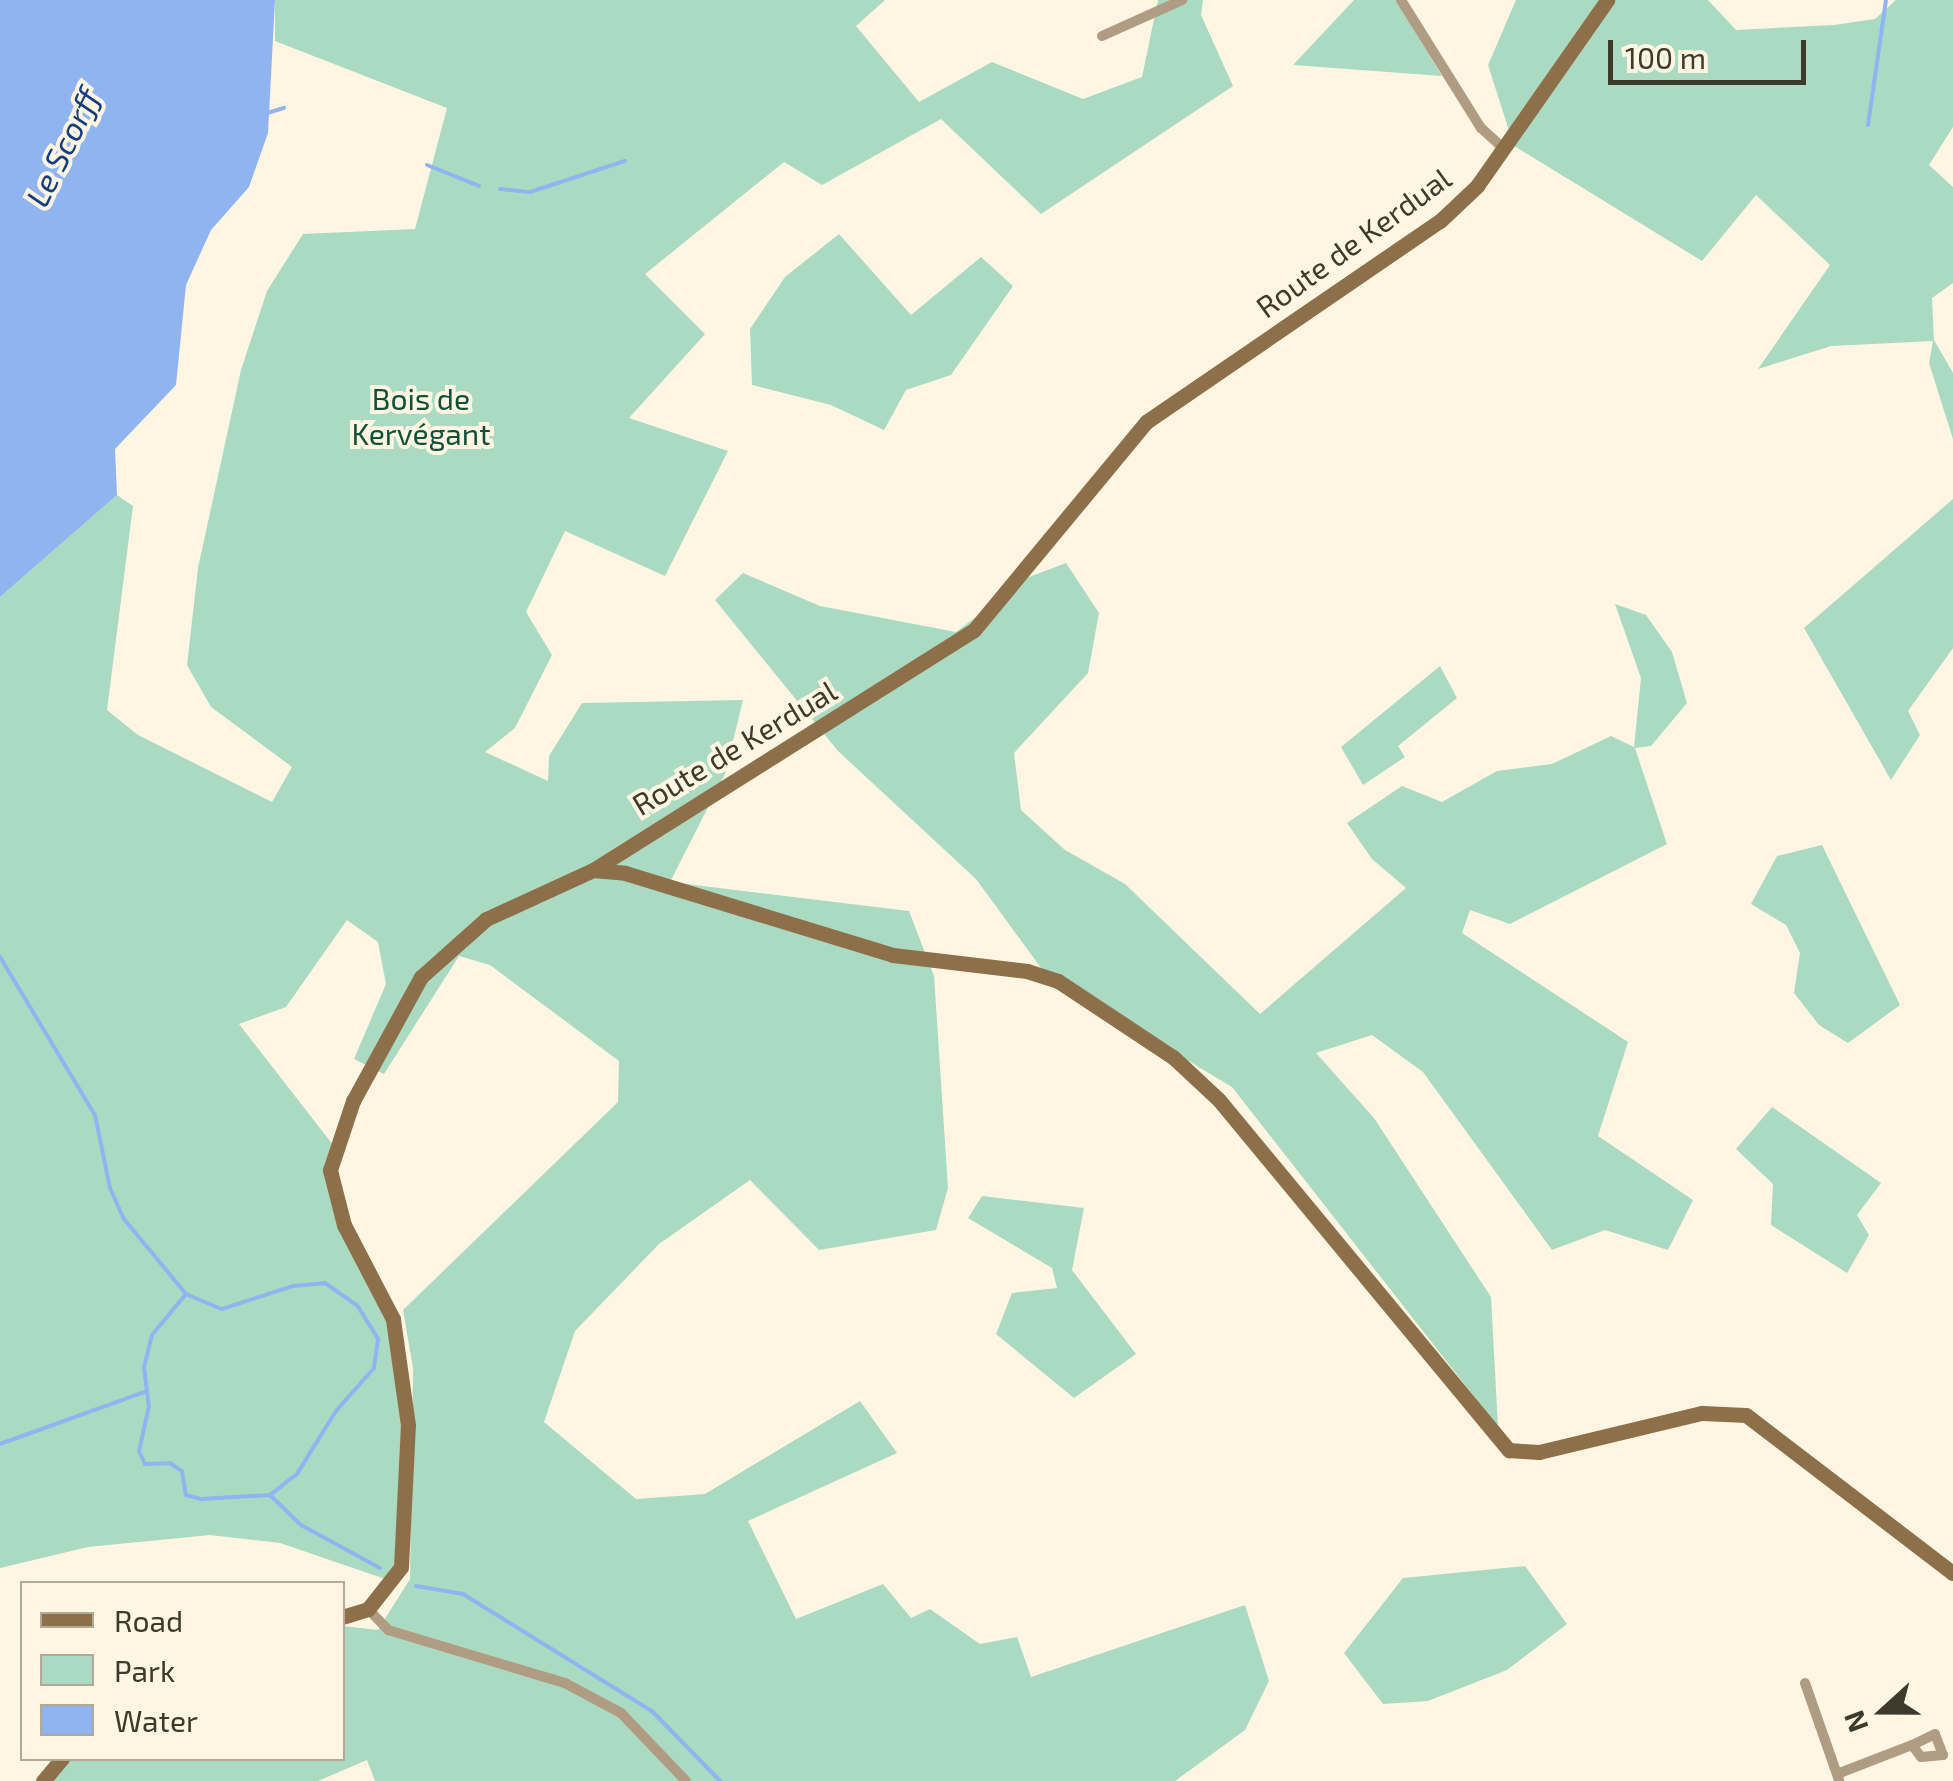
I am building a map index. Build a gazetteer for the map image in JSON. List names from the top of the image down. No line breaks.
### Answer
{"streets":{"street":["Route de Kerdual"]},"water":["Le Scorff"],"parks":["Bois de Kervégant"],"legend":["Road","Park","Water"],"scale_bar":"100 m","north":"left"}
